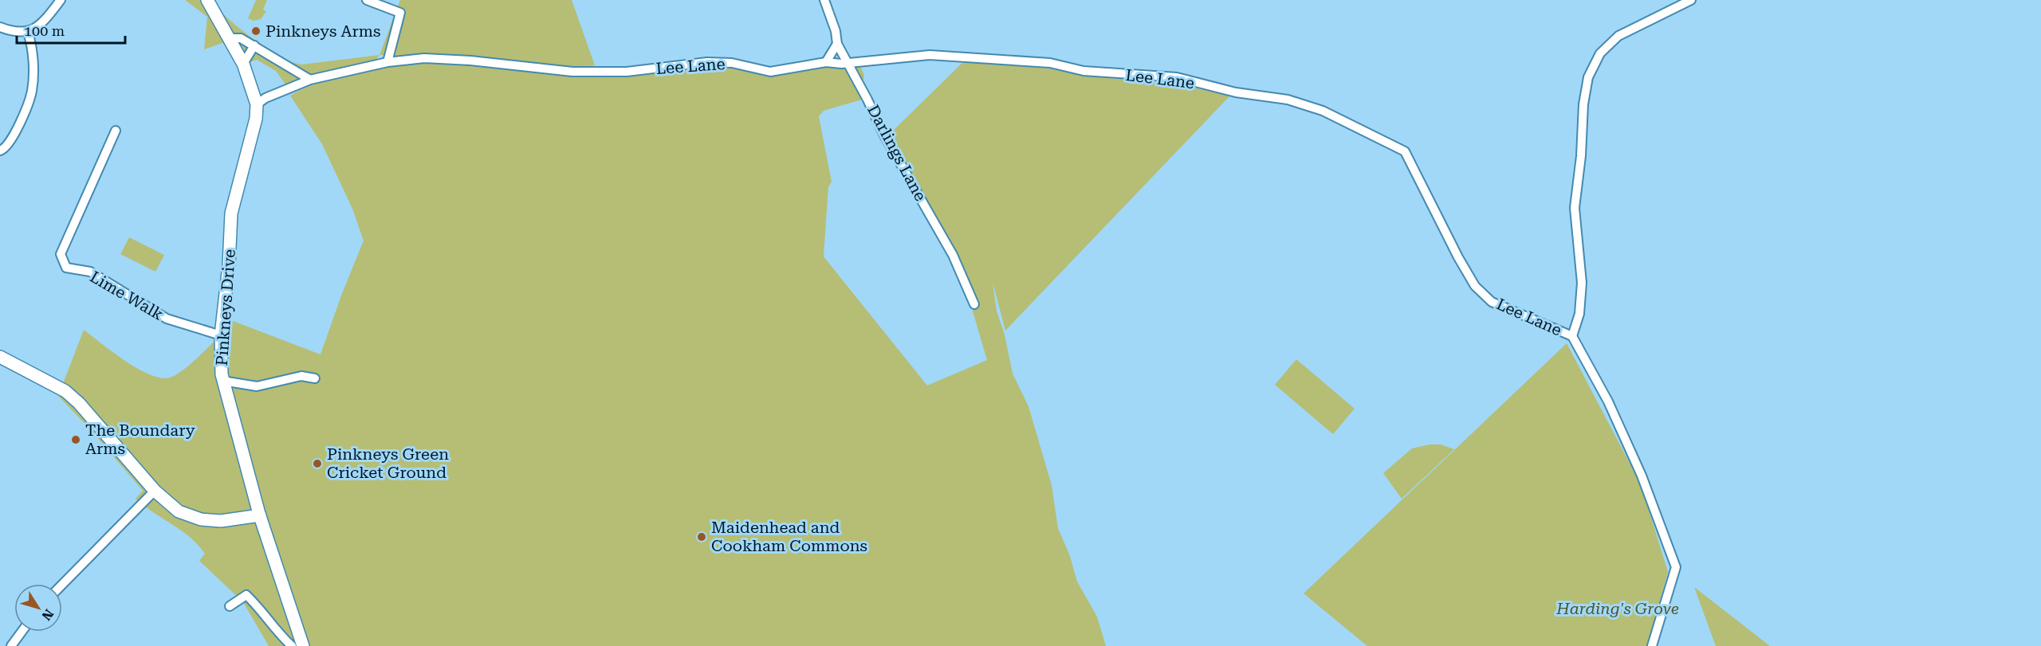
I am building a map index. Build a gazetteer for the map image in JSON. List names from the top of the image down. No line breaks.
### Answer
{"streets":{"street":["Lee Lane","Darlings Lane","Lime Walk","Pinkneys Drive"]},"crossings":[["Lee Lane","Darlings Lane"],["Lee Lane","Pinkneys Drive"],["Lime Walk","Pinkneys Drive"]],"parks":["Harding's Grove"],"places":["Pinkneys Arms","The Boundary Arms","Pinkneys Green Cricket Ground","Maidenhead and Cookham Commons"],"scale_bar":"100 m","north":"bottom right"}
